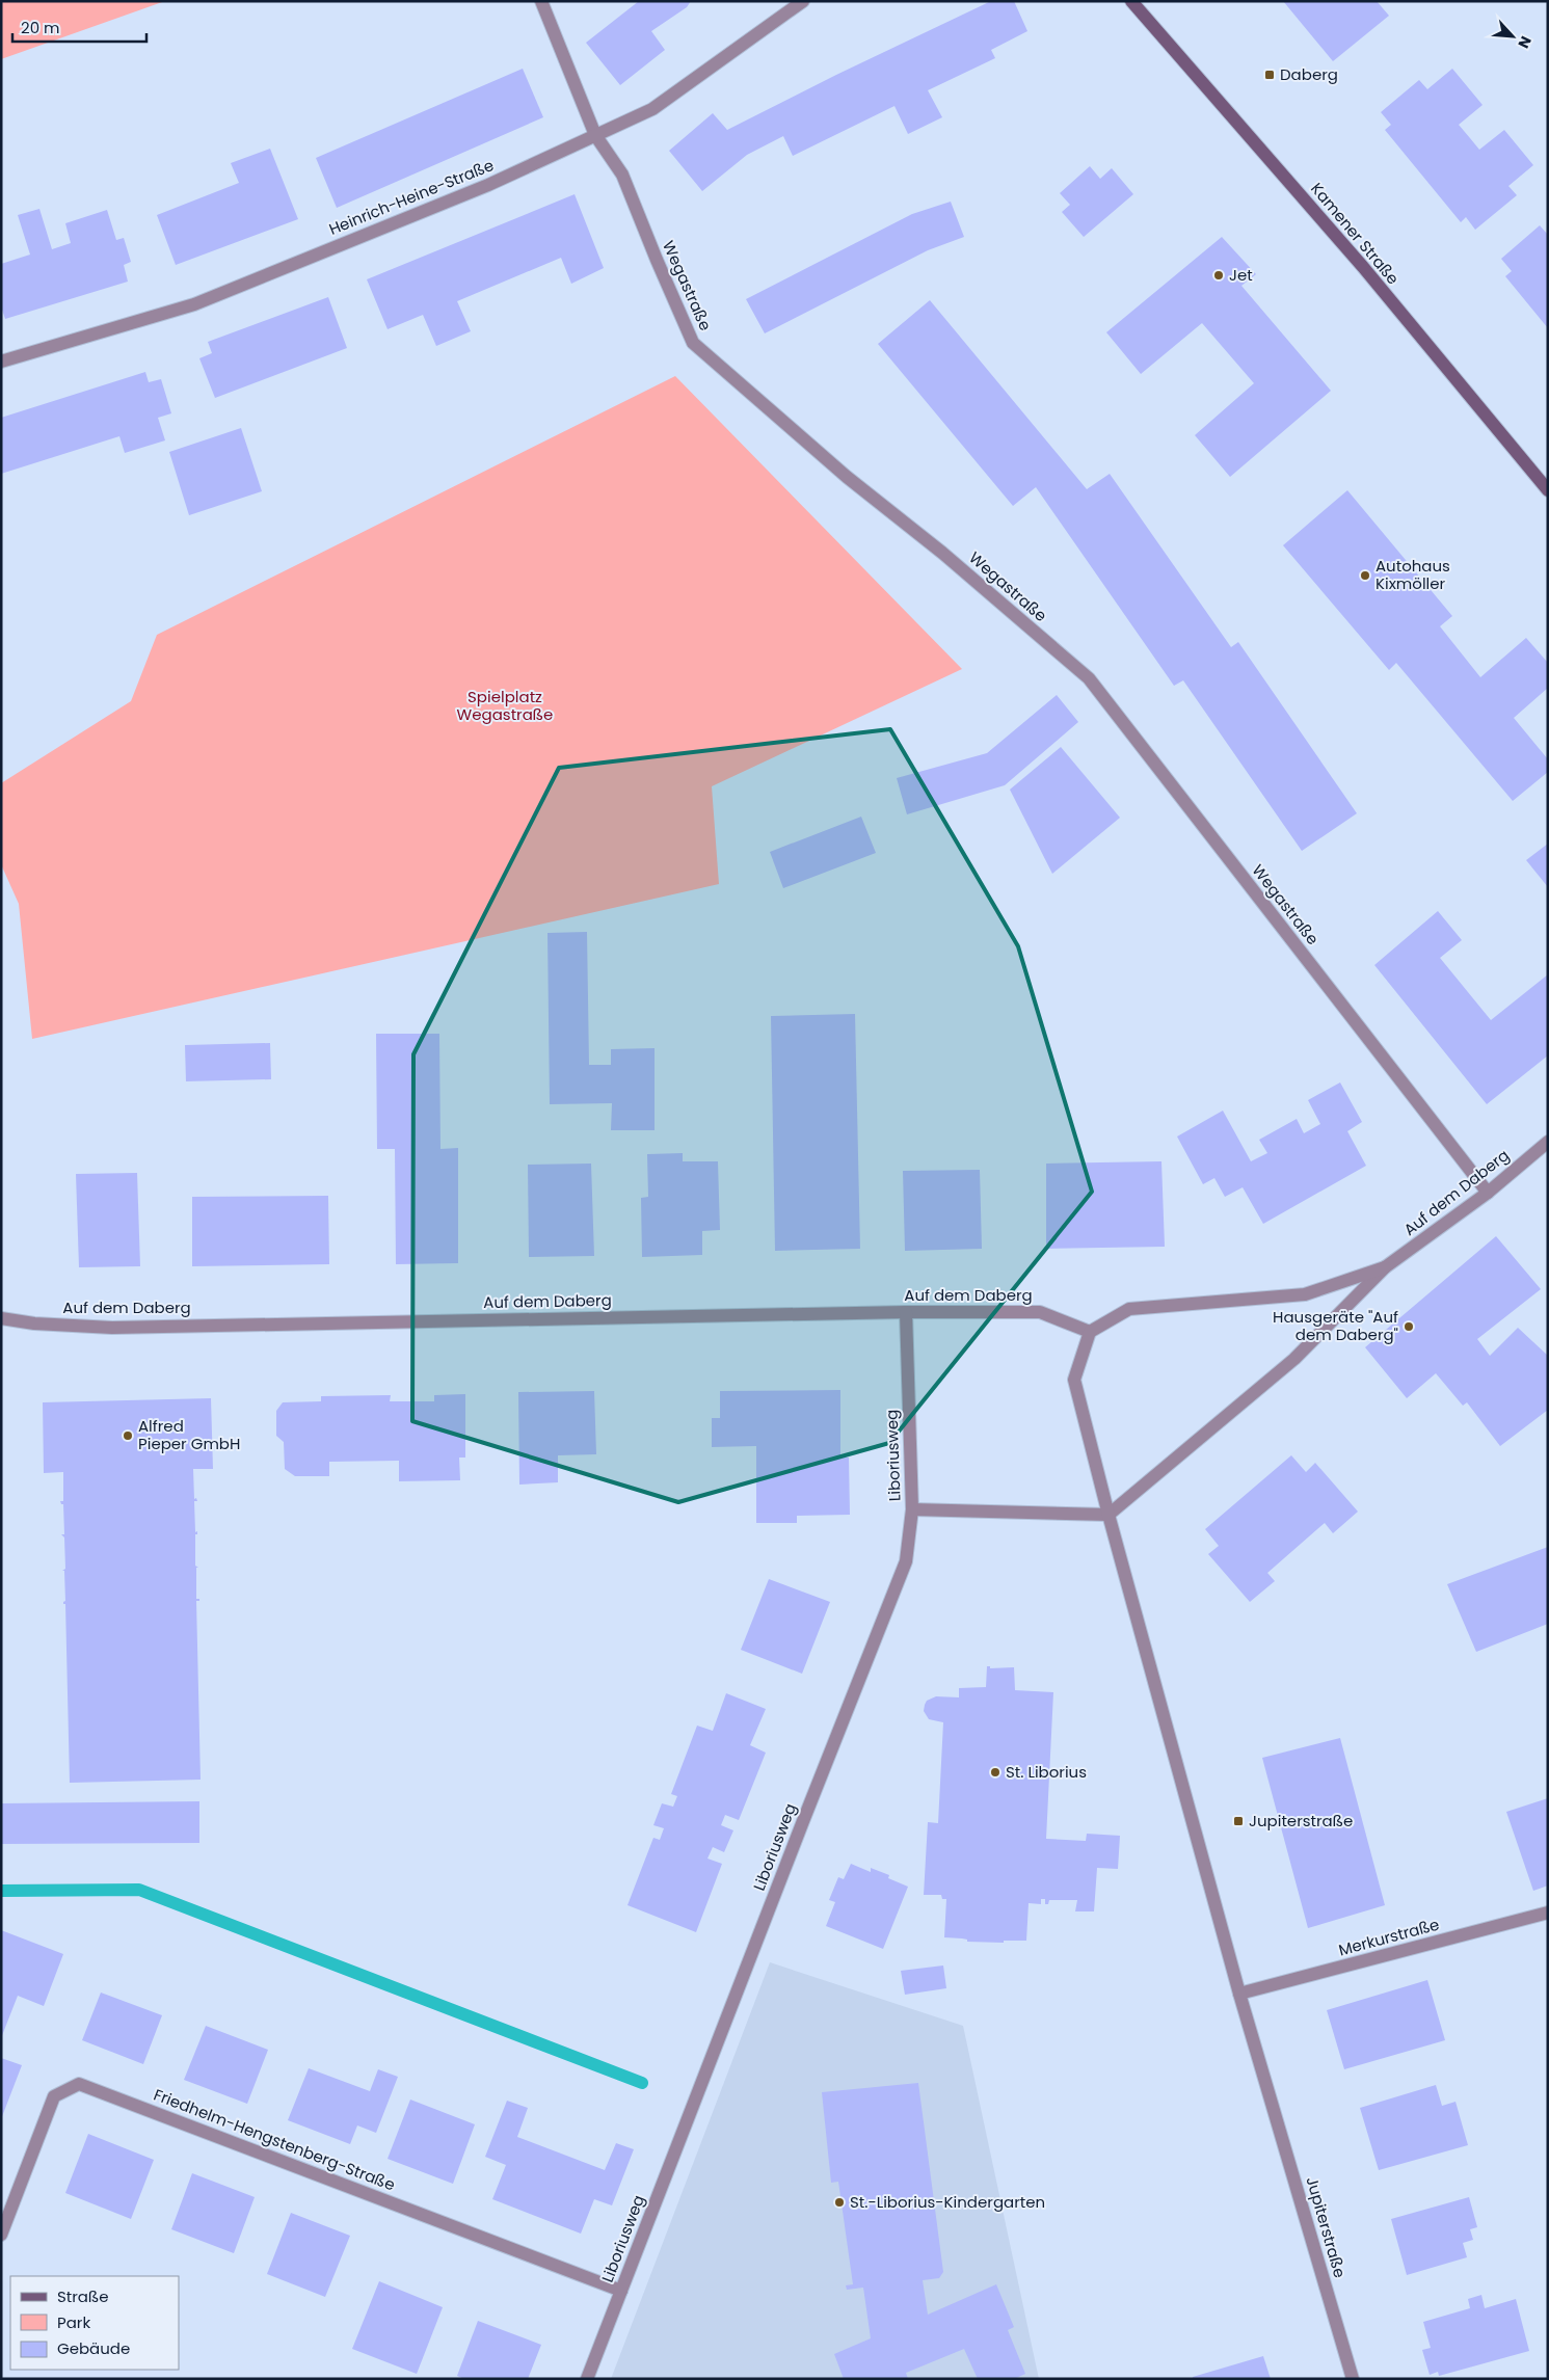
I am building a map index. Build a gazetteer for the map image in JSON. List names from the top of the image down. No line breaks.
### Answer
{"streets":{"main road":["Kamener Straße"],"street":["Heinrich-Heine-Straße","Wegastraße","Auf dem Daberg","Liboriusweg","Merkurstraße","Friedhelm-Hengstenberg-Straße","Jupiterstraße"]},"crossings":[["Heinrich-Heine-Straße","Wegastraße"],["Wegastraße","Auf dem Daberg"],["Auf dem Daberg","Liboriusweg"],["Auf dem Daberg","Jupiterstraße"],["Liboriusweg","Friedhelm-Hengstenberg-Straße"],["Merkurstraße","Jupiterstraße"]],"parks":["Spielplatz Wegastraße"],"places":{"transit":["Daberg","Jupiterstraße"],"other":["Jet","Autohaus Kixmöller","Hausgeräte \"Auf dem Daberg\"","Alfred Pieper GmbH","St. Liborius","St.-Liborius-Kindergarten"]},"legend":["Straße","Park","Gebäude"],"scale_bar":"20 m","north":"bottom right"}
